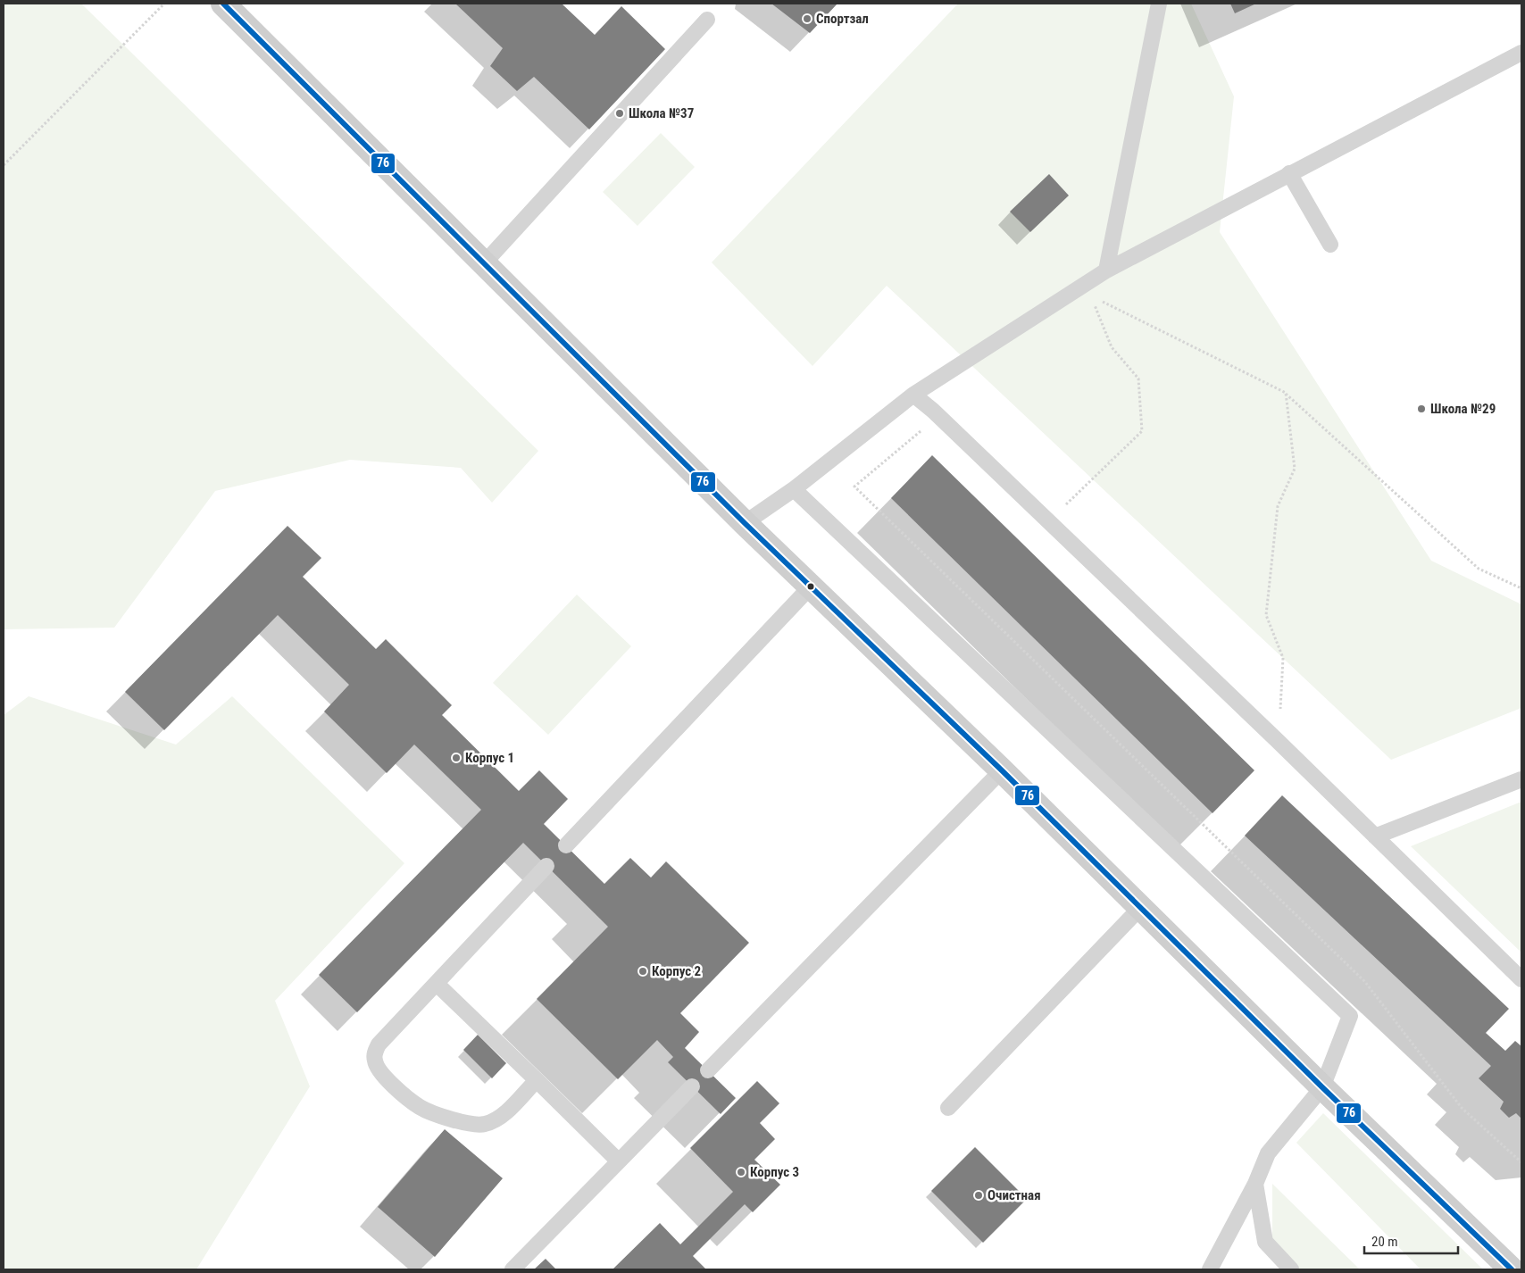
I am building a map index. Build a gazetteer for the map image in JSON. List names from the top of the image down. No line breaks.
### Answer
{"places":["Спортзал","Школа №37","Школа №29","Корпус 1","Корпус 2","Корпус 3","Очистная"],"lines":["transit line 76"],"scale_bar":"20 m"}
